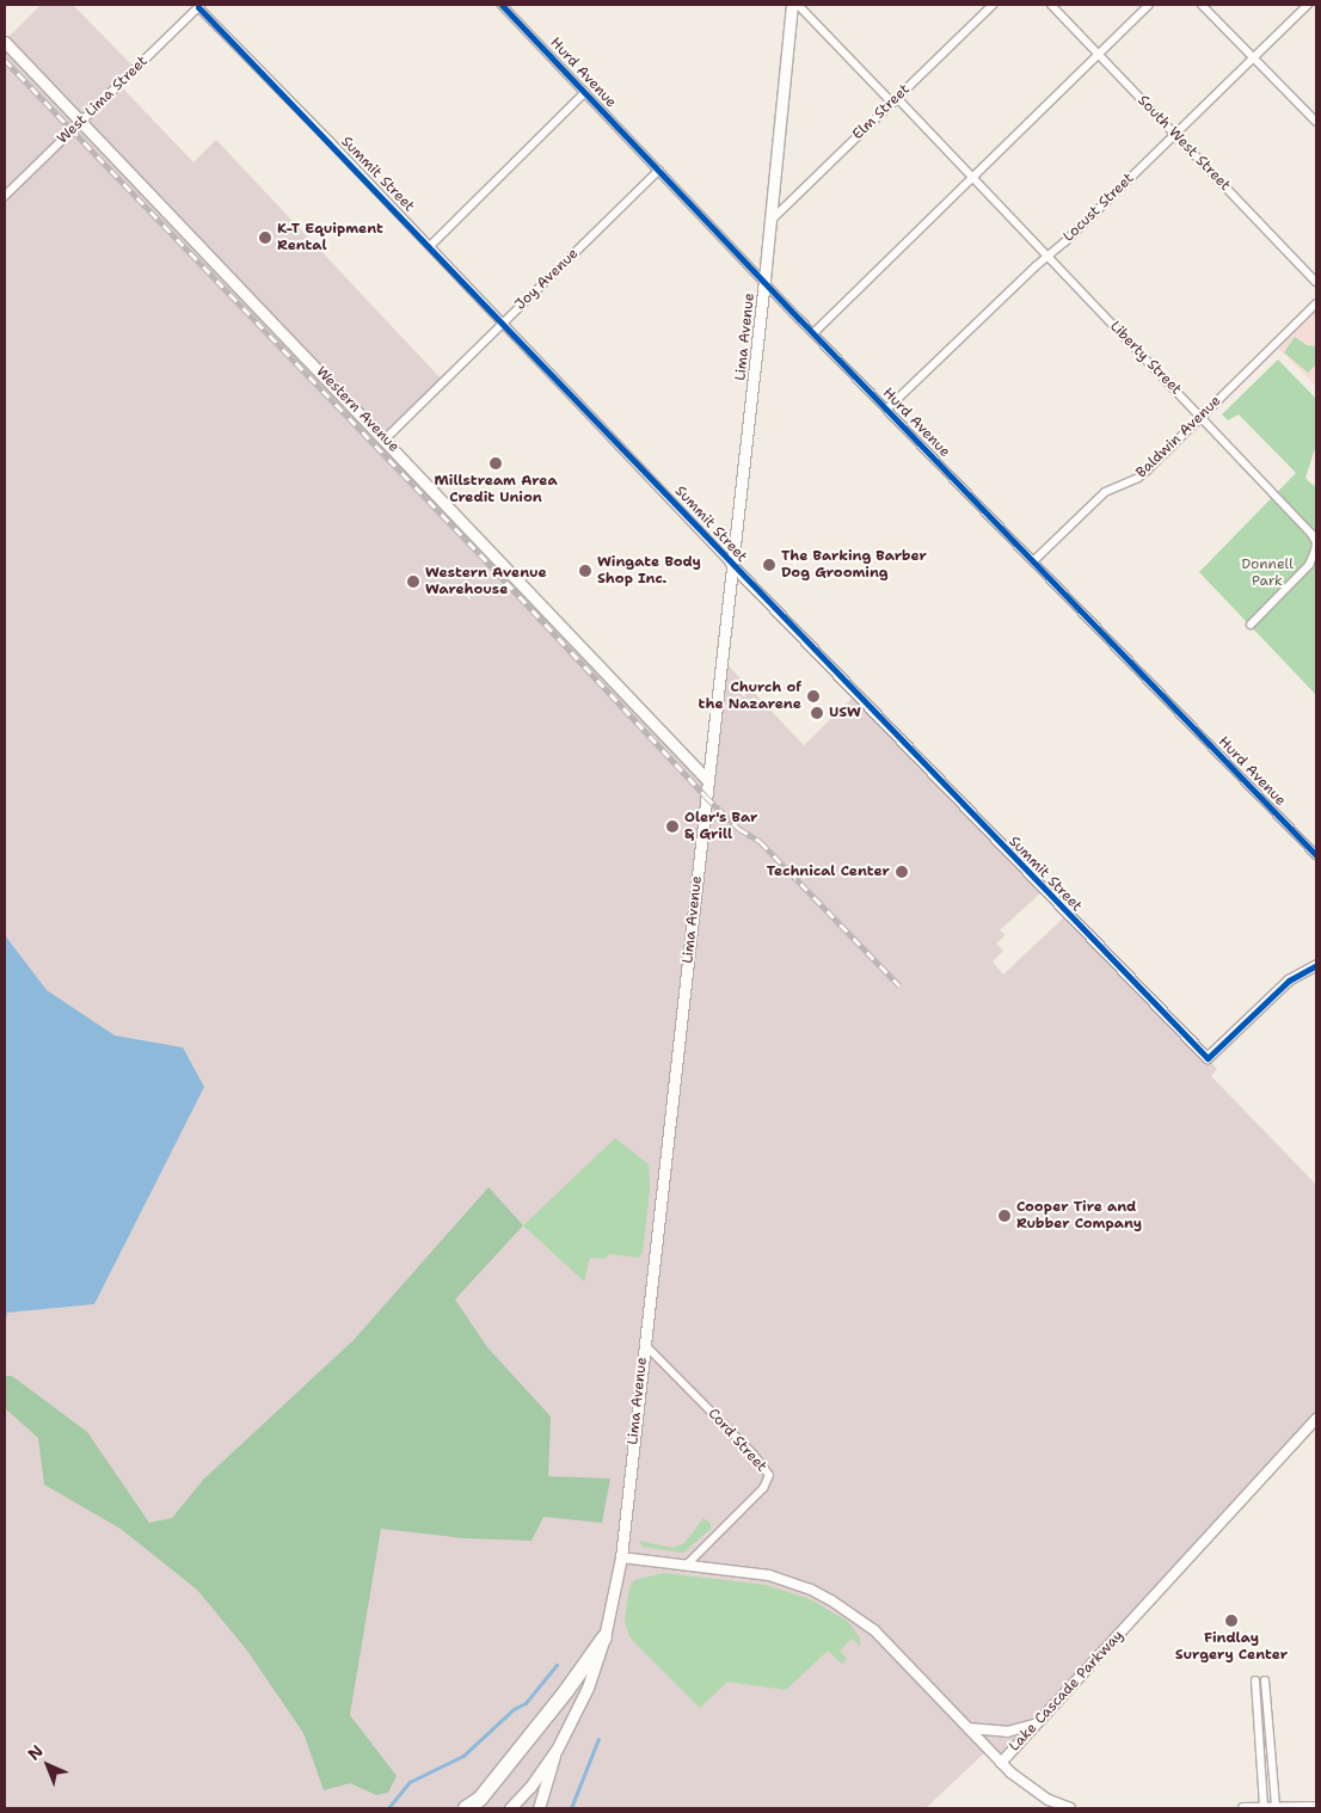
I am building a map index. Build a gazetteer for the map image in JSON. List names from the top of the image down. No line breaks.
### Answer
{"streets":{"main road":["Lima Avenue","Western Avenue"],"street":["Hurd Avenue","West Lima Street","Elm Street","South West Street","Summit Street","Locust Street","Joy Avenue","Liberty Street","Baldwin Avenue","Cord Street","Lake Cascade Parkway"]},"crossings":[["Hurd Avenue","Locust Street"],["Hurd Avenue","Joy Avenue"],["Hurd Avenue","Lima Avenue"],["Hurd Avenue","Baldwin Avenue"],["West Lima Street","Summit Street"],["West Lima Street","Western Avenue"],["Elm Street","Lima Avenue"],["Elm Street","Liberty Street"],["South West Street","Locust Street"],["Summit Street","Joy Avenue"],["Summit Street","Lima Avenue"],["Locust Street","Liberty Street"],["Joy Avenue","Western Avenue"],["Lima Avenue","Western Avenue"],["Lima Avenue","Cord Street"],["Lima Avenue","Lake Cascade Parkway"],["Liberty Street","Baldwin Avenue"],["Cord Street","Lake Cascade Parkway"]],"parks":["Donnell Park"],"places":["K-T Equipment Rental","Millstream Area Credit Union","The Barking Barber Dog Grooming","Wingate Body Shop Inc.","Western Avenue Warehouse","Church of the Nazarene","USW","Oler's Bar & Grill","Technical Center","Cooper Tire and Rubber Company","Findlay Surgery Center"],"north":"top left"}
